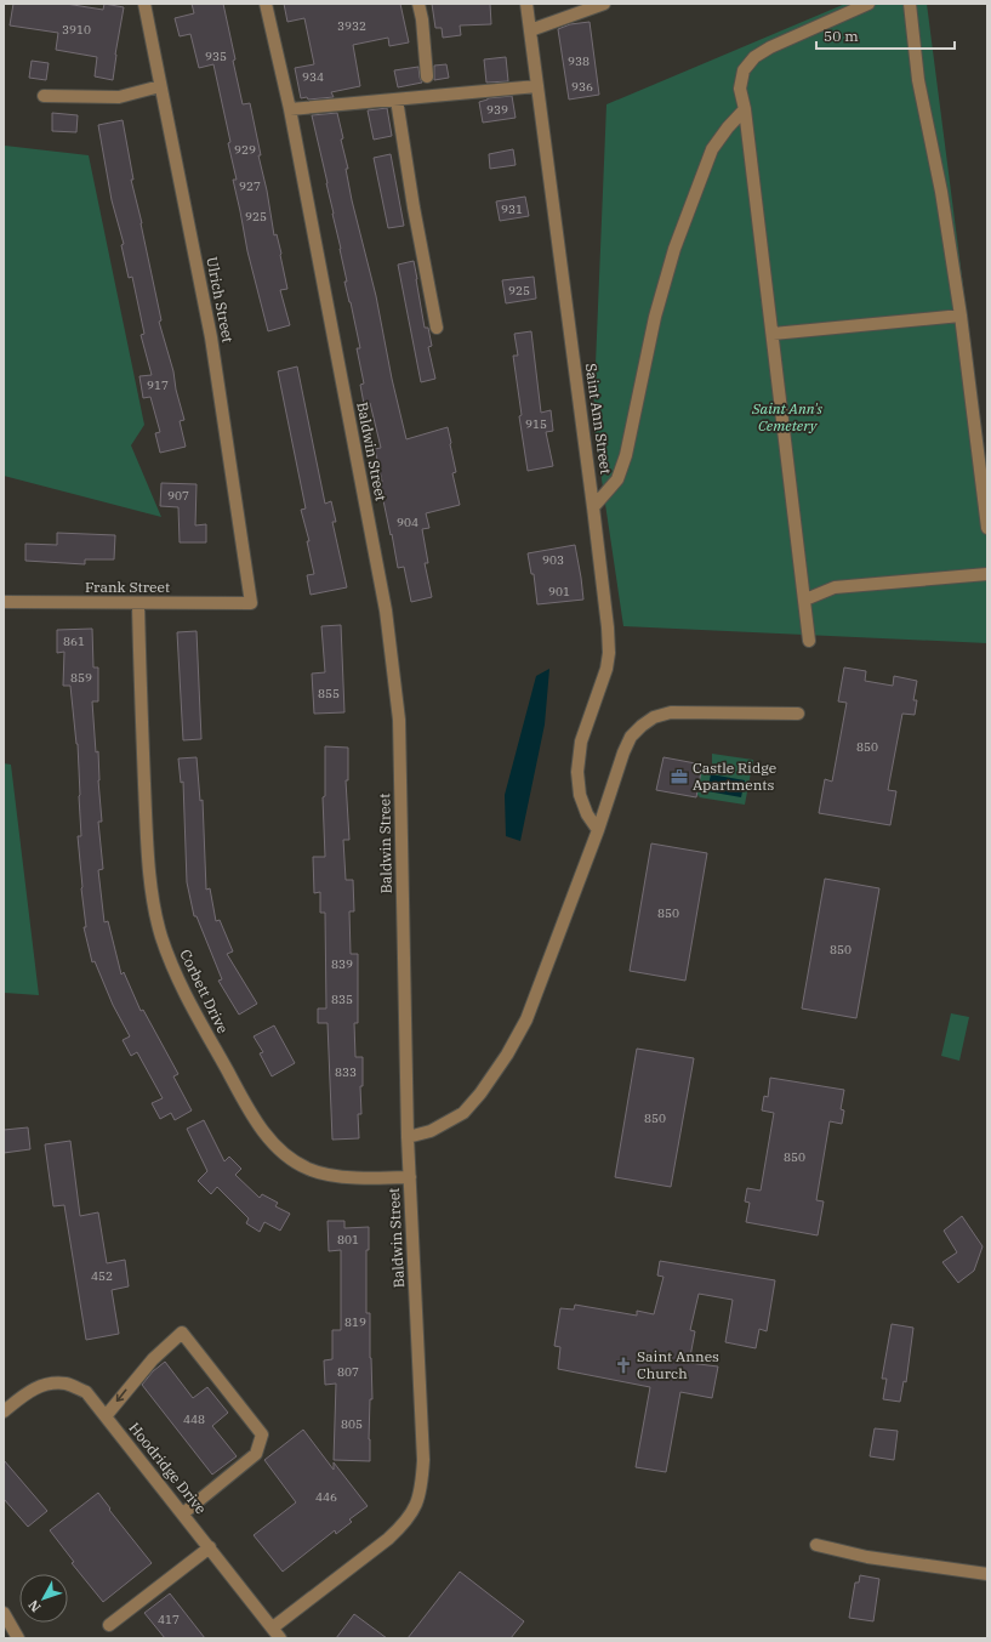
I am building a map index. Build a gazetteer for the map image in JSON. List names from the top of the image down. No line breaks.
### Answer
{"streets":{"street":["Ulrich Street","Saint Ann Street","Baldwin Street","Frank Street","Corbett Drive","Hoodridge Drive"]},"crossings":[["Ulrich Street","Frank Street"],["Baldwin Street","Corbett Drive"],["Baldwin Street","Hoodridge Drive"],["Frank Street","Corbett Drive"]],"parks":["Saint Ann's Cemetery"],"places":{"office":["Castle Ridge Apartments"],"church":["Saint Annes Church"]},"house_numbers":["3932","3910","935","938","934","936","939","929","927","931","925","925","917","915","907","904","903","901","861","859","855","850","850","850","839","835","833","850","850","801","452","819","807","448","805","446","417"],"scale_bar":"50 m","north":"bottom left"}
